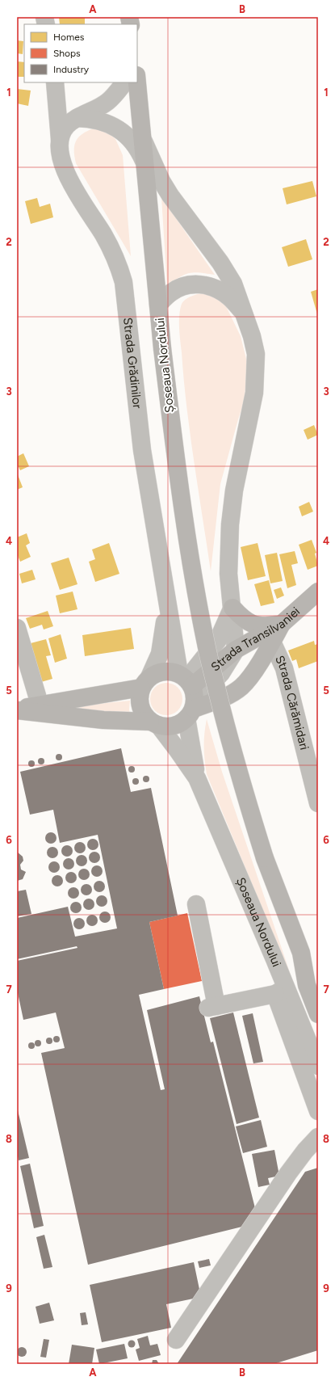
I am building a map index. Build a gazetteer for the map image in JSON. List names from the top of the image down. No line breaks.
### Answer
{"streets":{"main road":["Șoseaua Nordului","Strada Transilvaniei"],"street":["Strada Grădinilor","Strada Cărămidari"]},"crossings":[["Strada Grădinilor","Șoseaua Nordului"],["Șoseaua Nordului","Strada Transilvaniei"]],"legend":["Homes","Shops","Industry"],"grid":{"columns":["A","B"],"rows":["1","2","3","4","5","6","7","8","9"]}}
